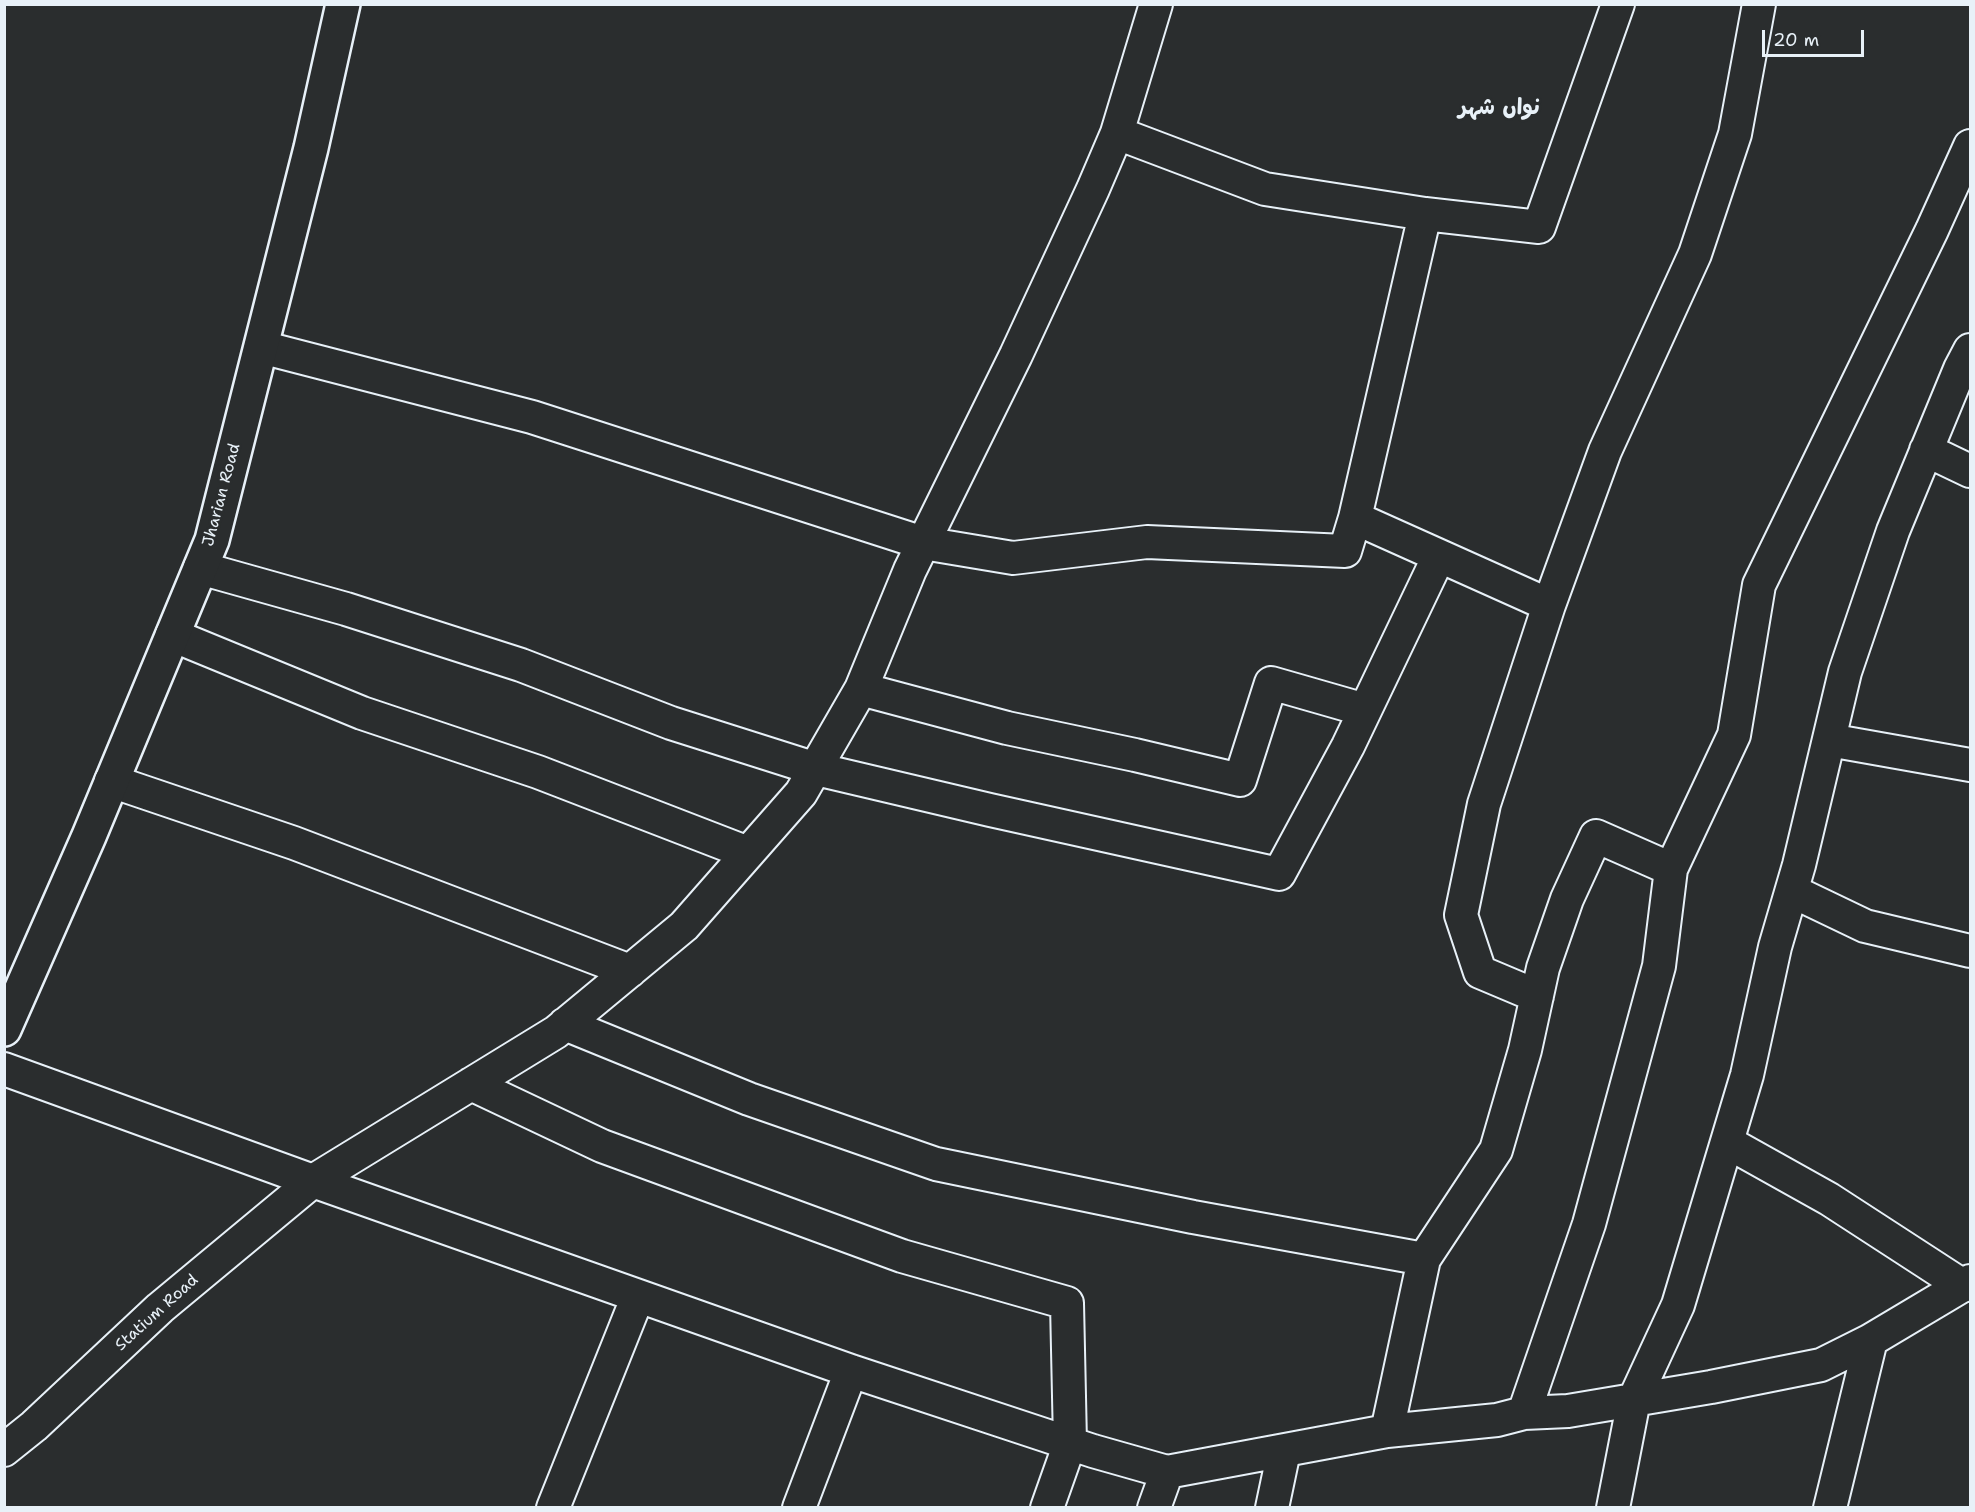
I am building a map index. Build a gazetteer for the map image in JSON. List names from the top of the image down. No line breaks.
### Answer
{"streets":{"street":["Jharian Road","Statium Road"]},"districts":["نواں شہر"],"scale_bar":"20 m"}
